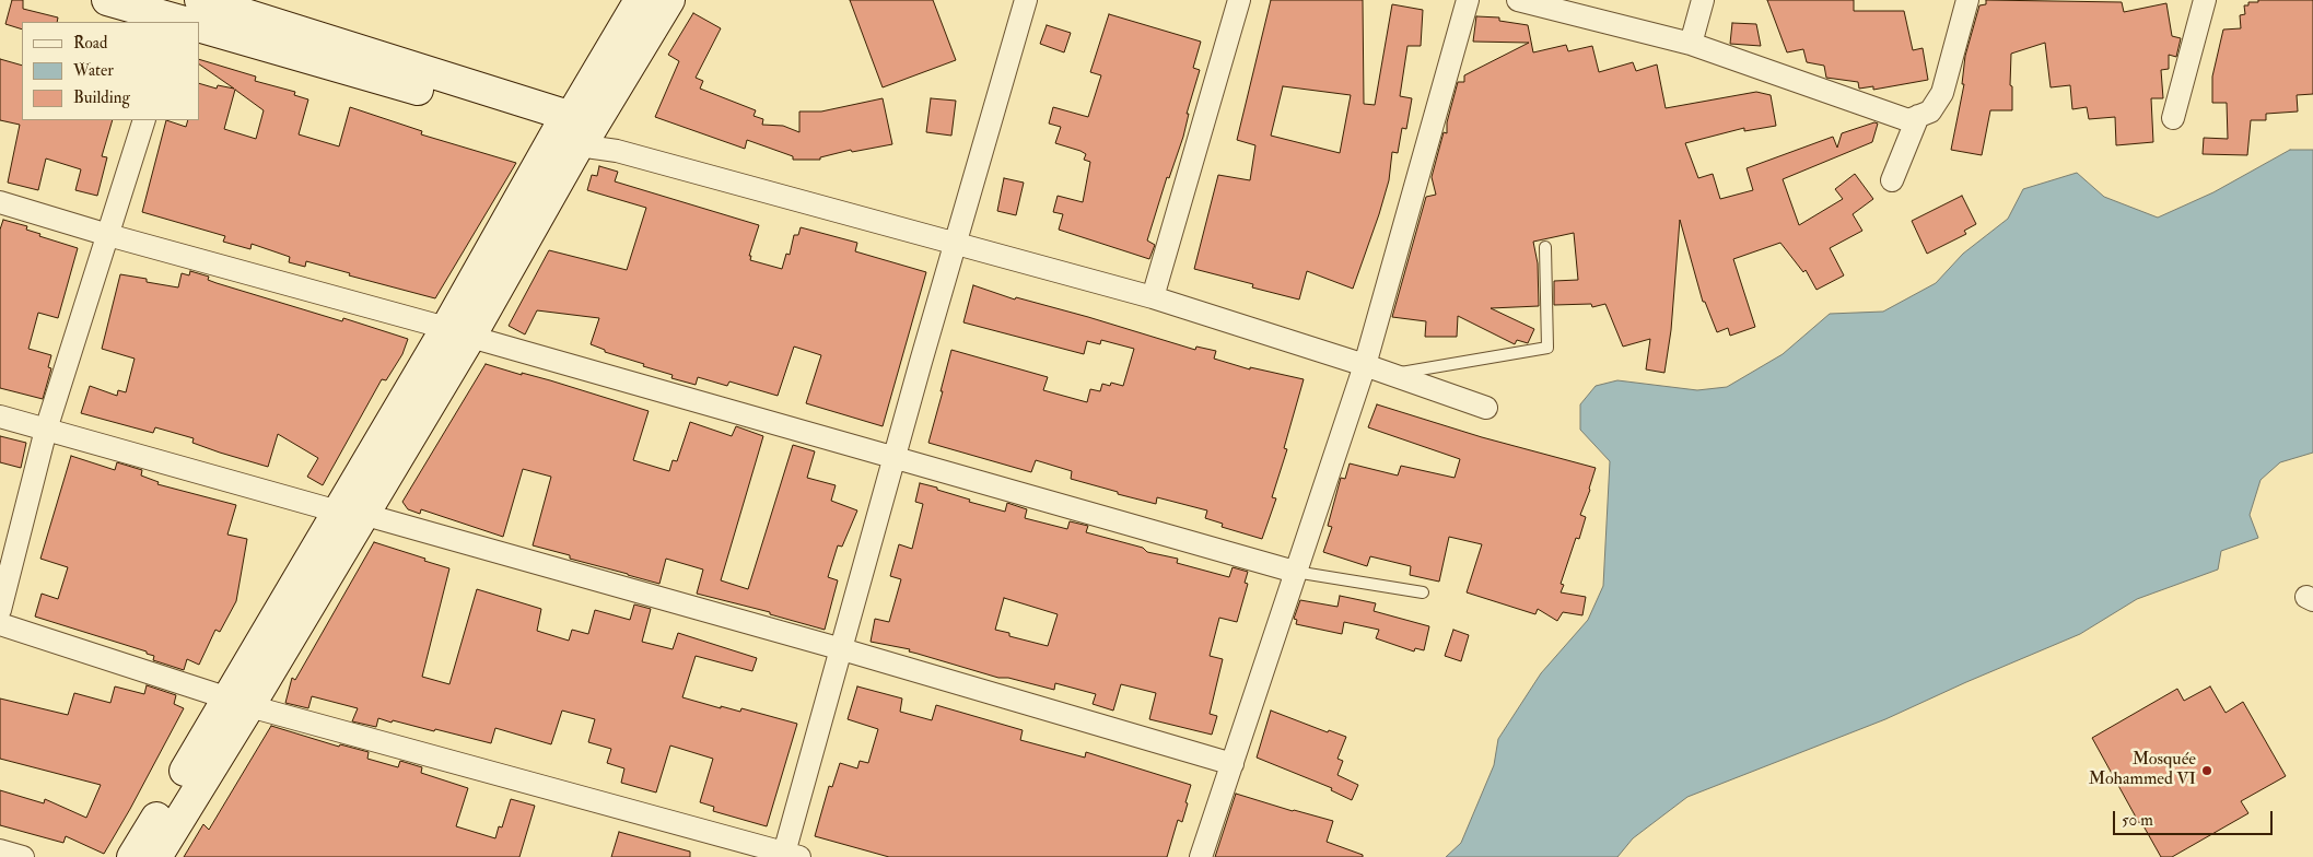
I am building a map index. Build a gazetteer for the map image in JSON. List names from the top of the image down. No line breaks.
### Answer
{"places":["Mosquée Mohammed VI"],"legend":["Road","Water","Building"],"scale_bar":"50 m"}
